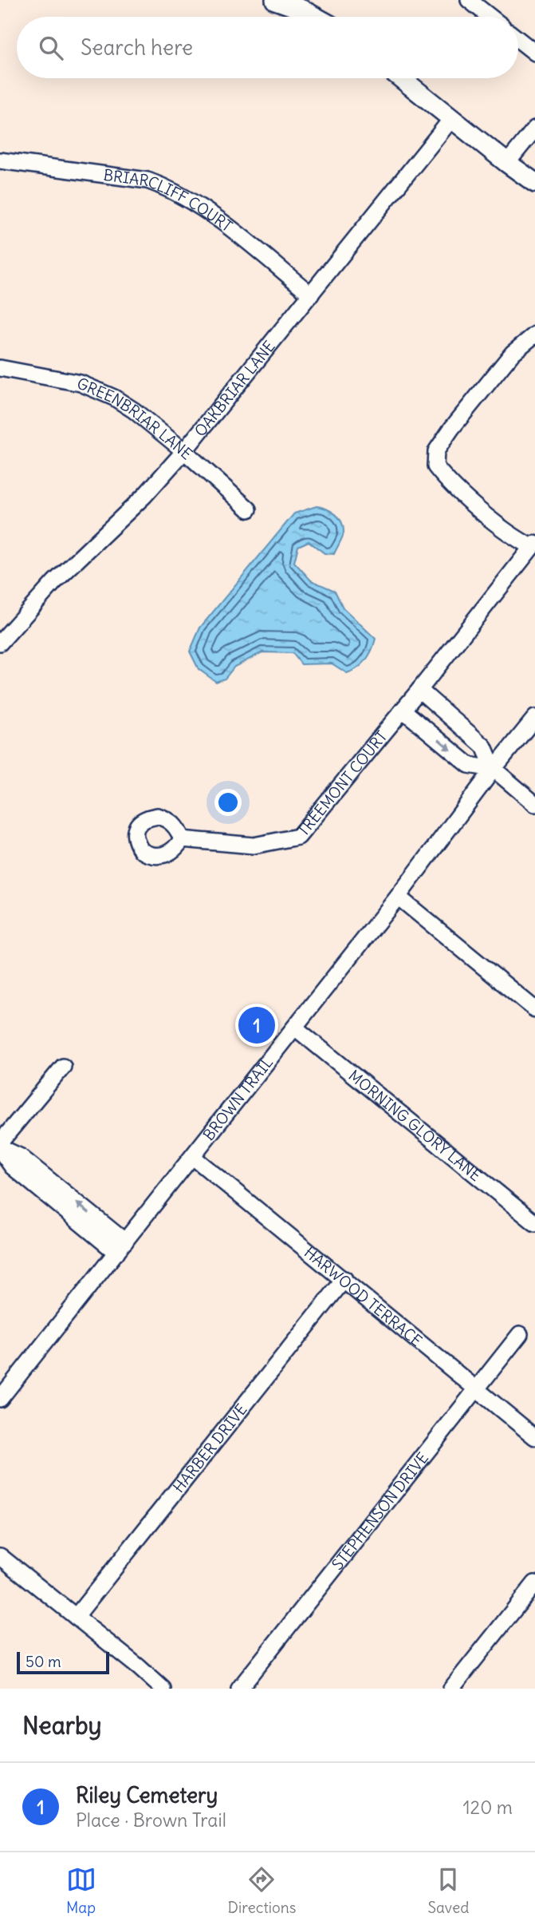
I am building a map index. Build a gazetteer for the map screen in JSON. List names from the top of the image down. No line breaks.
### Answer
{"streets":{"street":["BRIARCLIFF COURT","OAKBRIAR LANE","GREENBRIAR LANE","TREEMONT COURT","BROWN TRAIL","MORNING GLORY LANE","HARWOOD TERRACE","HARBER DRIVE","STEPHENSON DRIVE"]},"crossings":[["BRIARCLIFF COURT","OAKBRIAR LANE"],["OAKBRIAR LANE","GREENBRIAR LANE"],["BROWN TRAIL","MORNING GLORY LANE"],["BROWN TRAIL","HARWOOD TERRACE"],["HARWOOD TERRACE","HARBER DRIVE"],["HARWOOD TERRACE","STEPHENSON DRIVE"]],"scale_bar":"50 m","page":{"search":"Search here","pins":"1","scale":"50 m","heading":"Nearby","list":[{"mark":"1","name":"Riley Cemetery","note":"Place · Brown Trail","value":"120 m"}],"nav":["Map","Directions","Saved"]}}
